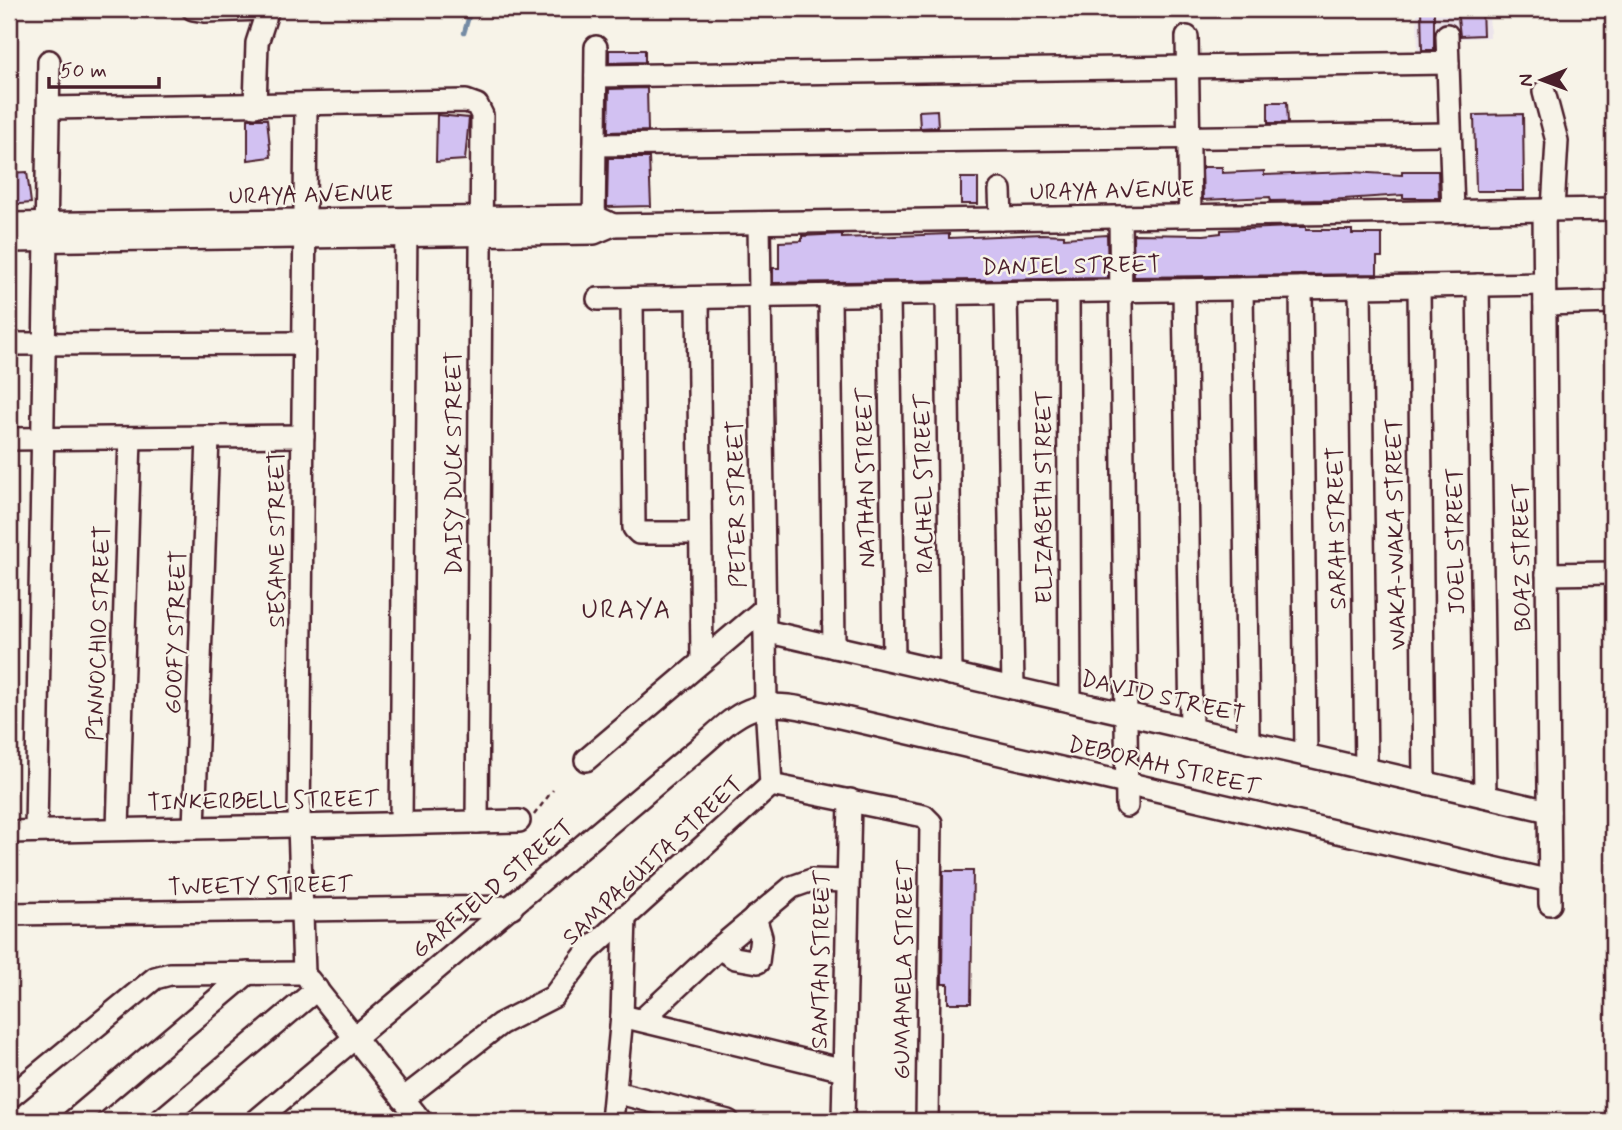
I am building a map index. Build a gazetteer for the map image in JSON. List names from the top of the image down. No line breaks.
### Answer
{"streets":{"street":["URAYA AVENUE","DANIEL STREET","DAISY DUCK STREET","NATHAN STREET","RACHEL STREET","ELIZABETH STREET","PETER STREET","SARAH STREET","WAKA-WAKA STREET","SESAME STREET","JOEL STREET","BOAZ STREET","GOOFY STREET","PINNOCHIO STREET","DAVID STREET","DEBORAH STREET","TINKERBELL STREET","SAMPAGUITA STREET","TWEETY STREET","GARFIELD STREET","SANTAN STREET","GUMAMELA STREET"]},"crossings":[["URAYA AVENUE","DAISY DUCK STREET"],["URAYA AVENUE","PETER STREET"],["URAYA AVENUE","SESAME STREET"],["URAYA AVENUE","BOAZ STREET"],["DANIEL STREET","NATHAN STREET"],["DANIEL STREET","RACHEL STREET"],["DANIEL STREET","ELIZABETH STREET"],["DANIEL STREET","PETER STREET"],["DANIEL STREET","SARAH STREET"],["DANIEL STREET","WAKA-WAKA STREET"],["DANIEL STREET","JOEL STREET"],["DANIEL STREET","BOAZ STREET"],["DAISY DUCK STREET","SESAME STREET"],["DAISY DUCK STREET","TINKERBELL STREET"],["NATHAN STREET","DAVID STREET"],["RACHEL STREET","DAVID STREET"],["ELIZABETH STREET","DAVID STREET"],["PETER STREET","DAVID STREET"],["PETER STREET","DEBORAH STREET"],["PETER STREET","SAMPAGUITA STREET"],["PETER STREET","GARFIELD STREET"],["SARAH STREET","DAVID STREET"],["WAKA-WAKA STREET","DAVID STREET"],["SESAME STREET","TINKERBELL STREET"],["SESAME STREET","TWEETY STREET"],["JOEL STREET","DAVID STREET"],["BOAZ STREET","DAVID STREET"],["BOAZ STREET","DEBORAH STREET"],["GOOFY STREET","TINKERBELL STREET"],["PINNOCHIO STREET","TINKERBELL STREET"],["DEBORAH STREET","GARFIELD STREET"],["TWEETY STREET","GARFIELD STREET"],["SANTAN STREET","GUMAMELA STREET"]],"districts":["URAYA"],"scale_bar":"50 m","north":"left"}
